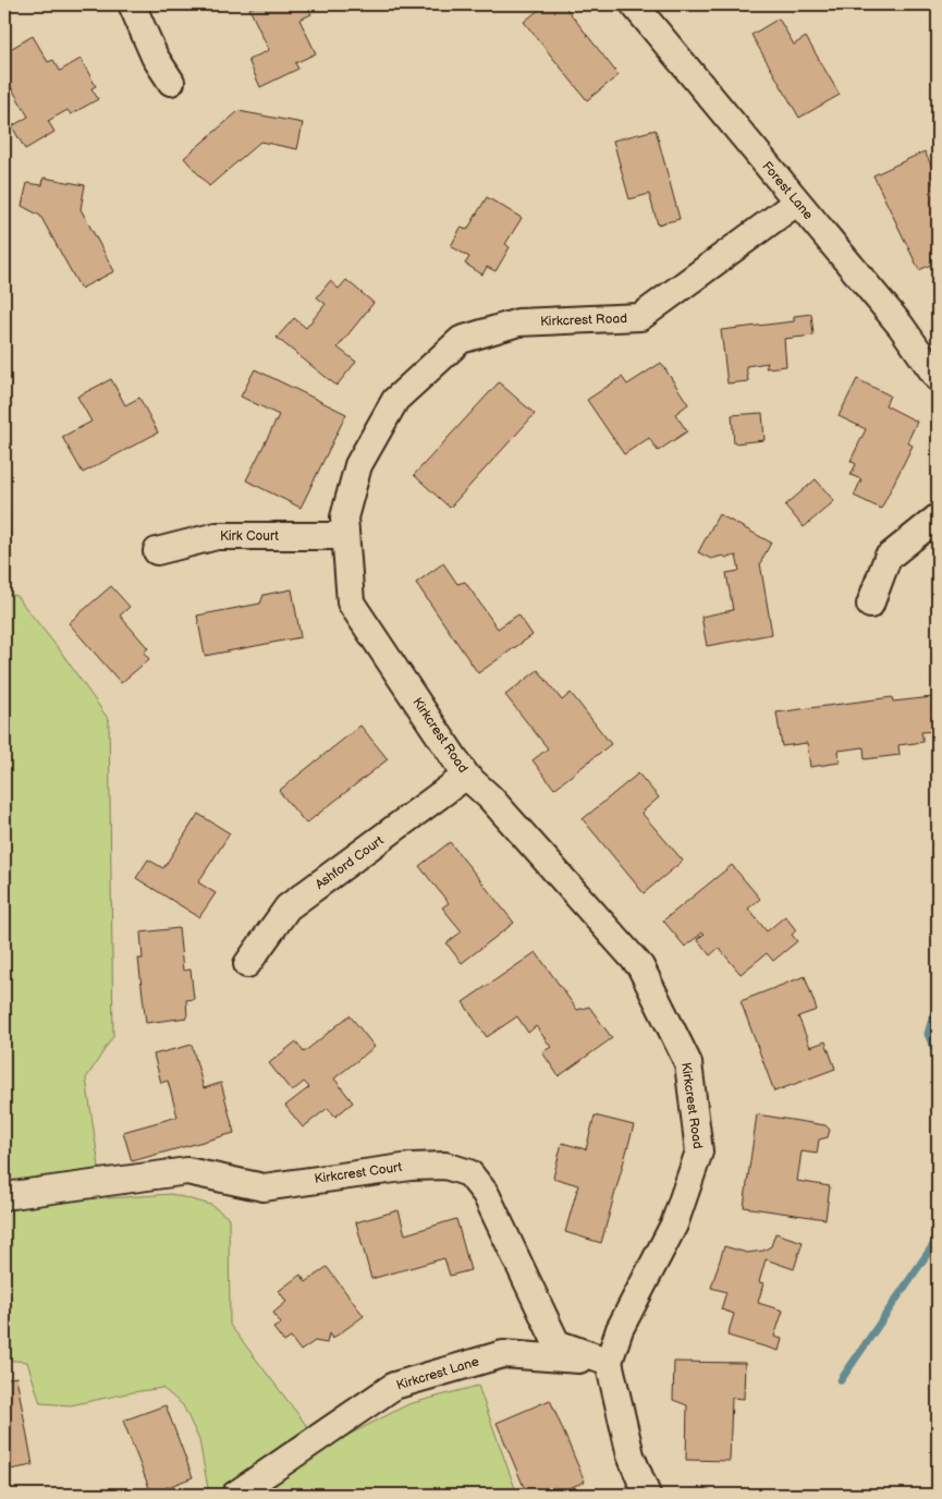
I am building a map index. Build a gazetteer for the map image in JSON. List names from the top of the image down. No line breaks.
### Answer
{"streets":{"street":["Forest Lane","Kirkcrest Road","Kirk Court","Ashford Court","Kirkcrest Court","Kirkcrest Lane"]},"crossings":[["Forest Lane","Kirkcrest Road"],["Kirkcrest Road","Kirk Court"],["Kirkcrest Road","Ashford Court"],["Kirkcrest Road","Kirkcrest Court"],["Kirkcrest Road","Kirkcrest Lane"],["Kirkcrest Court","Kirkcrest Lane"]]}
